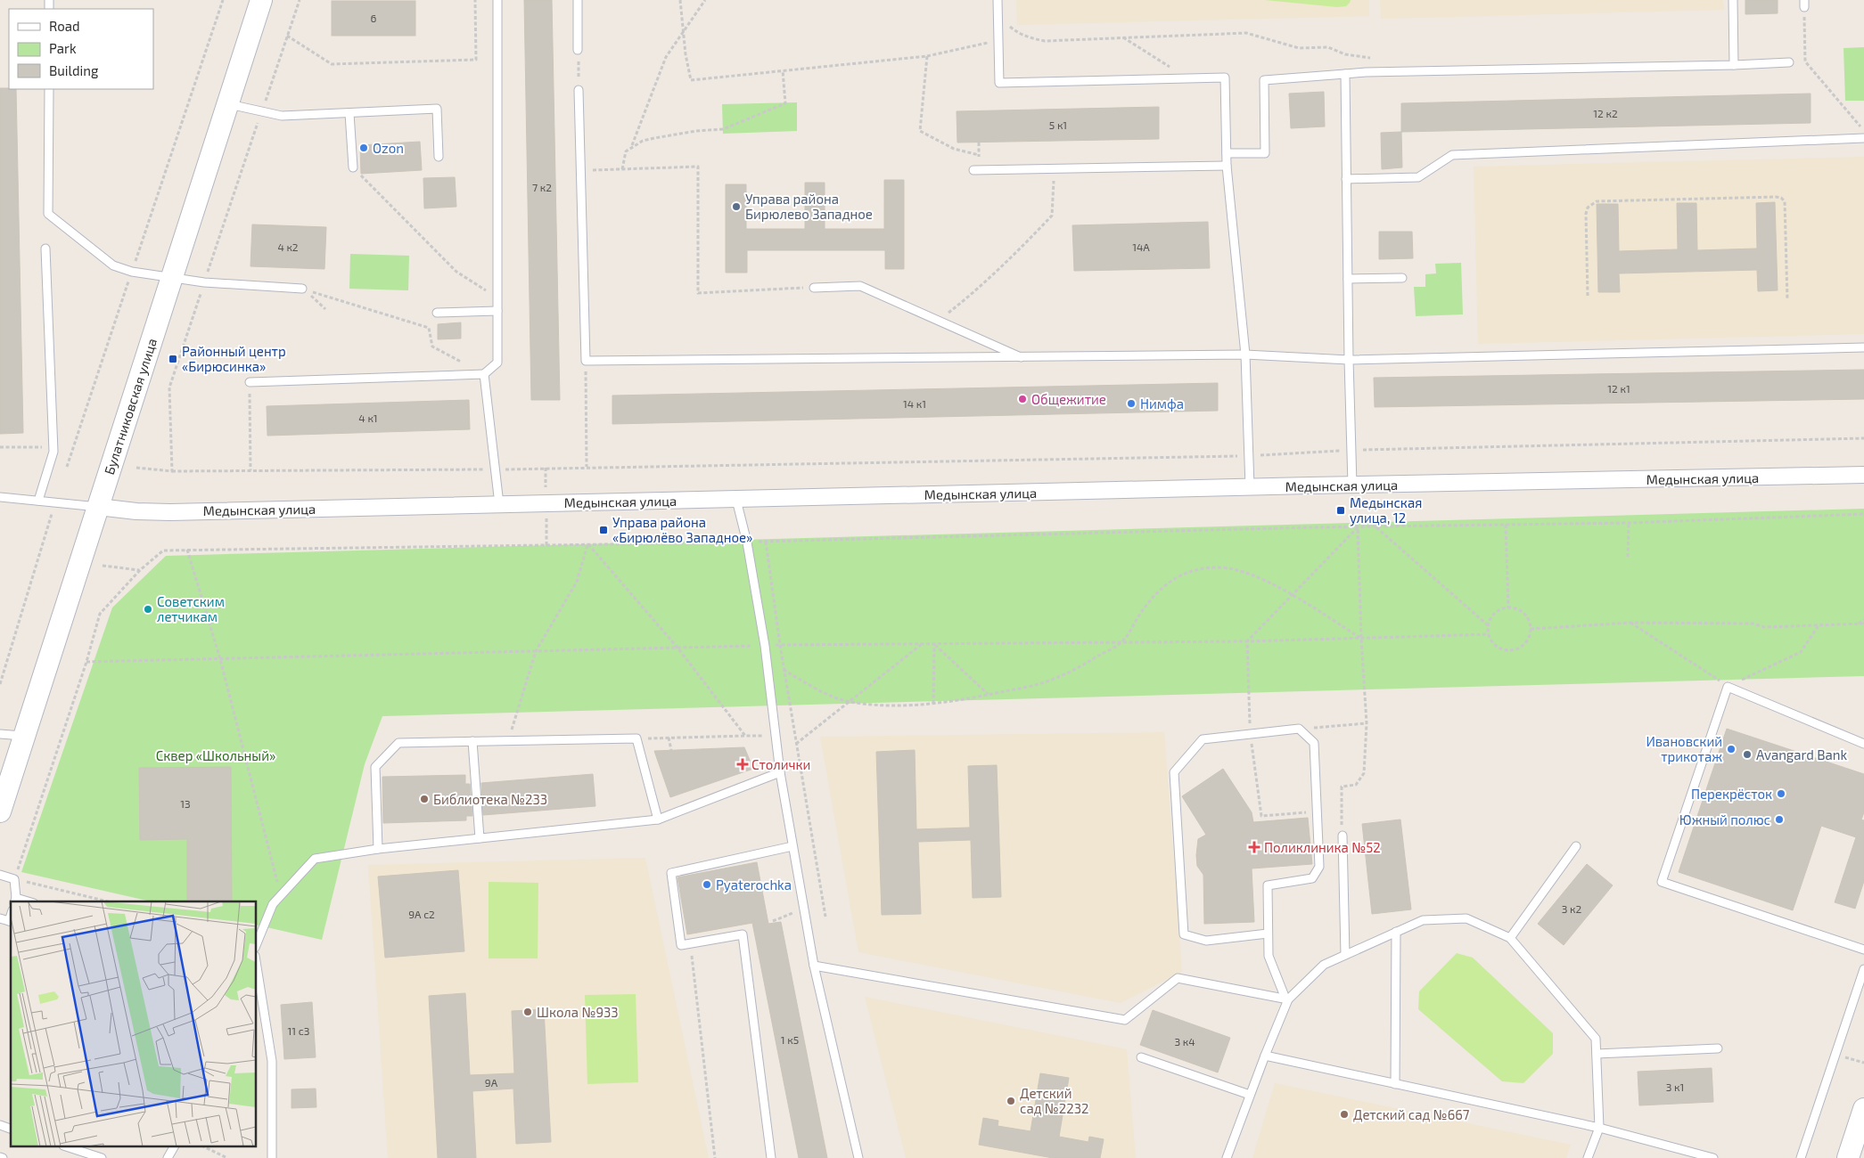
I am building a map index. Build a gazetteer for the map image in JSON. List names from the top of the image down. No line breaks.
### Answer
{"streets":{"street":["Булатниковская улица","Медынская улица"]},"crossings":[["Булатниковская улица","Медынская улица"]],"parks":["Сквер «Школьный»"],"places":{"other":["Ozon","Управа района Бирюлево Западное","Общежитие","Нимфа","Cоветским летчикам","Ивановский трикотаж","Avangard Bank","Перекрёсток","Библиотека №233","Южный полюс","Pyaterochka","Школа №933","Детский сад №2232","Детский сад №667"],"transit":["Районный центр «Бирюсинка»","Медынская улица, 12","Управа района «Бирюлёво Западное»"],"health":["Столички","Поликлиника №52"]},"house_numbers":["6","12 к2","5 к1","7 к2","4 к2","14А","12 к1","14 к1","4 к1","13","3 к2","9А с2","11 с3","1 к5","3 к4","9А","3 к1"],"legend":["Road","Park","Building"]}
